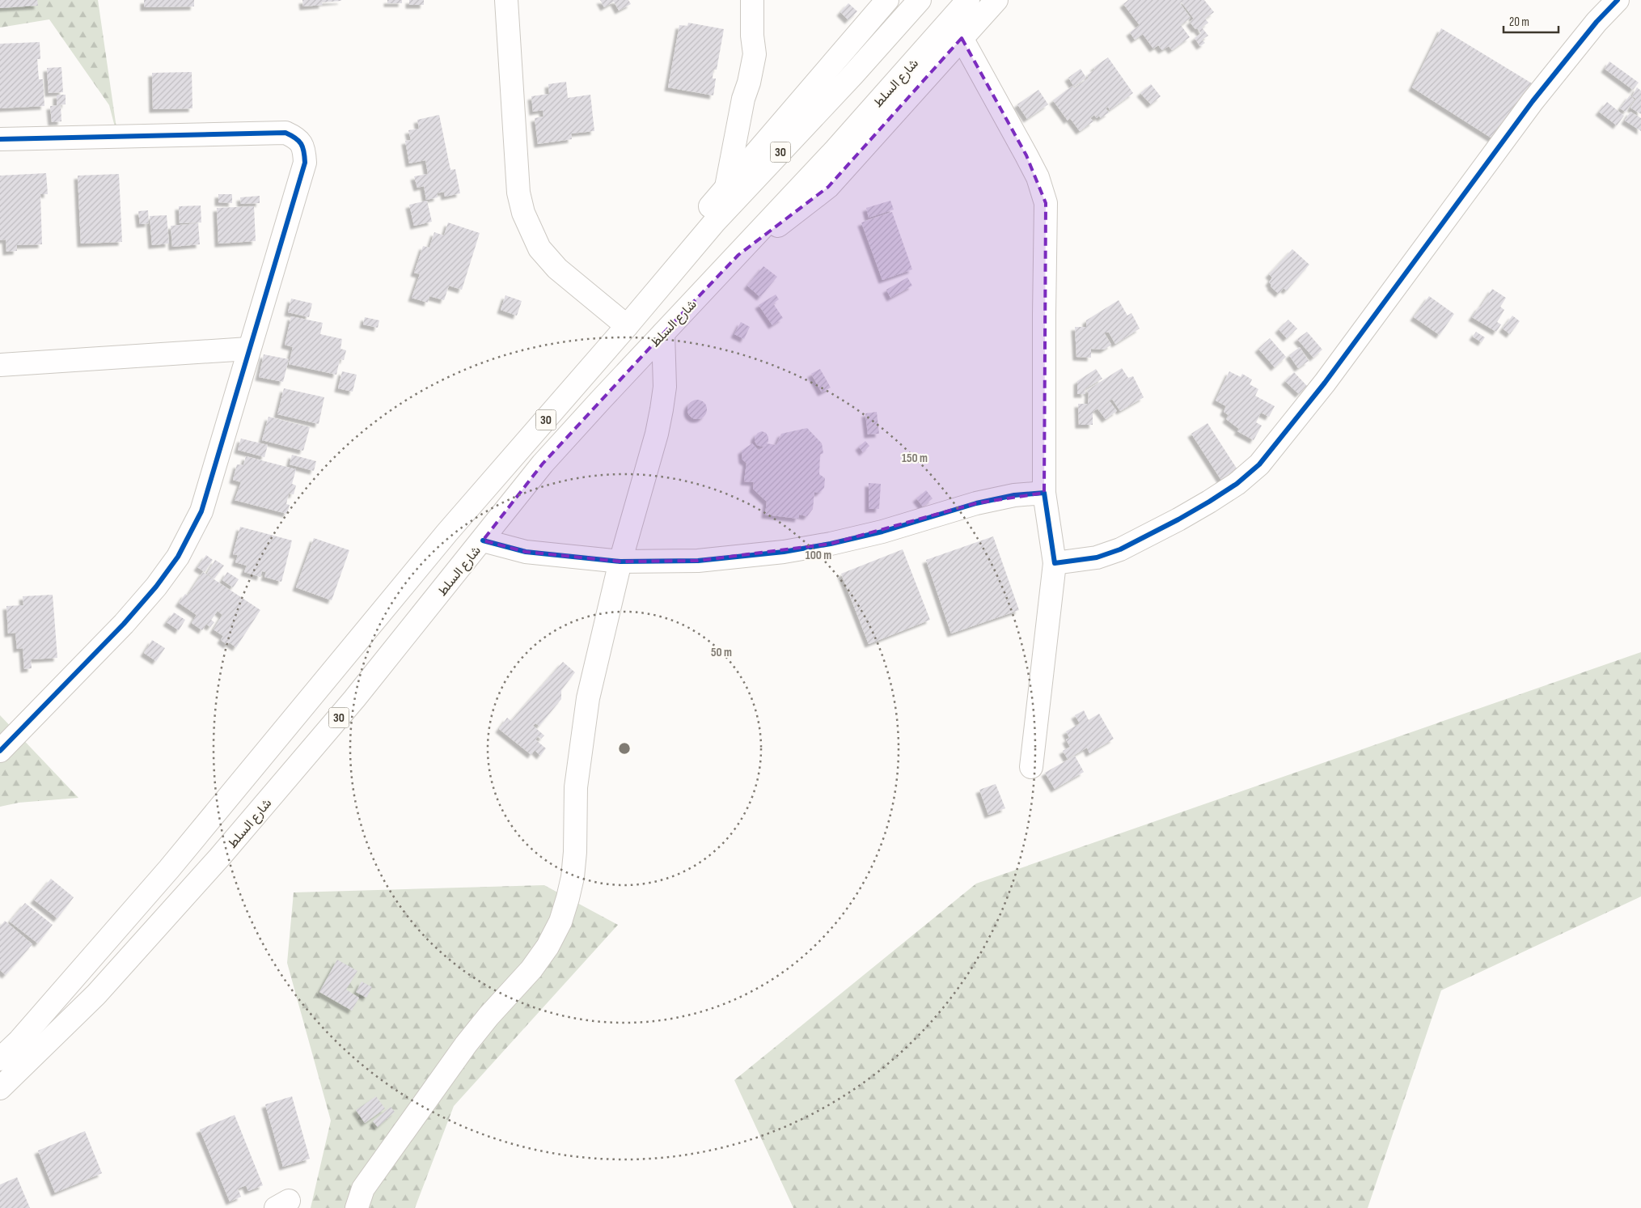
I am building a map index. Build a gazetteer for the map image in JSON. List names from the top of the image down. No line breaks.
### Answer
{"streets":{"street":["شارع السلط","30"]},"scale_bar":"20 m","rings":["150 m","100 m","50 m"]}
